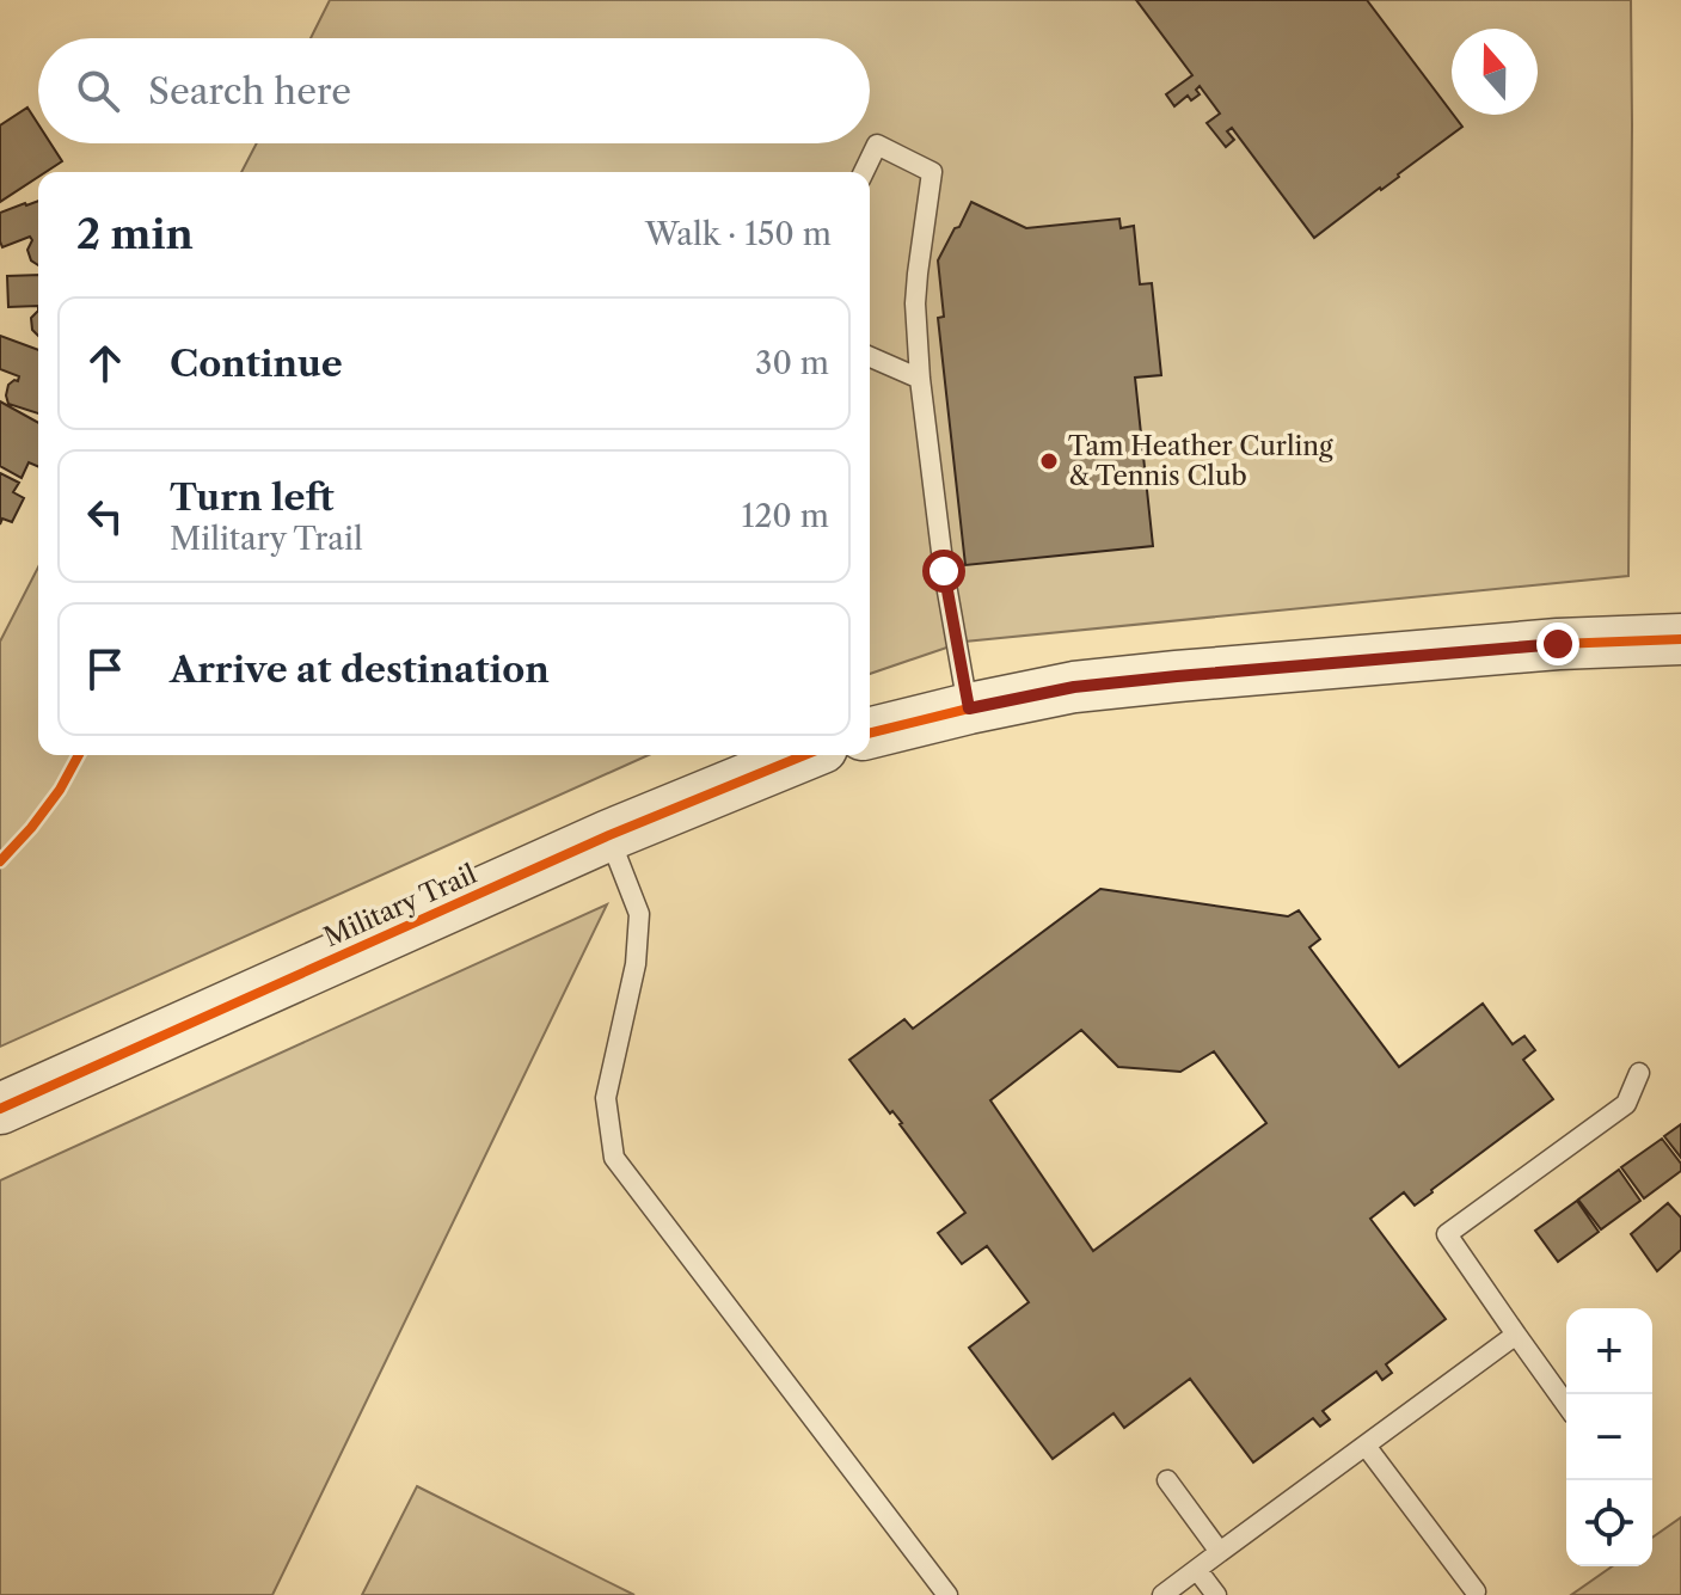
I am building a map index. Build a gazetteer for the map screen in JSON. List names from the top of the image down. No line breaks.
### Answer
{"streets":{"street":["Military Trail"]},"places":["Tam Heather Curling & Tennis Club"],"north":"top","page":{"search":"Search here","heading":["2 min","Walk · 150 m"],"list":[["Continue","30 m"],["Turn left","Military Trail","120 m"],"Arrive at destination"],"map_buttons":["+","−"]}}
